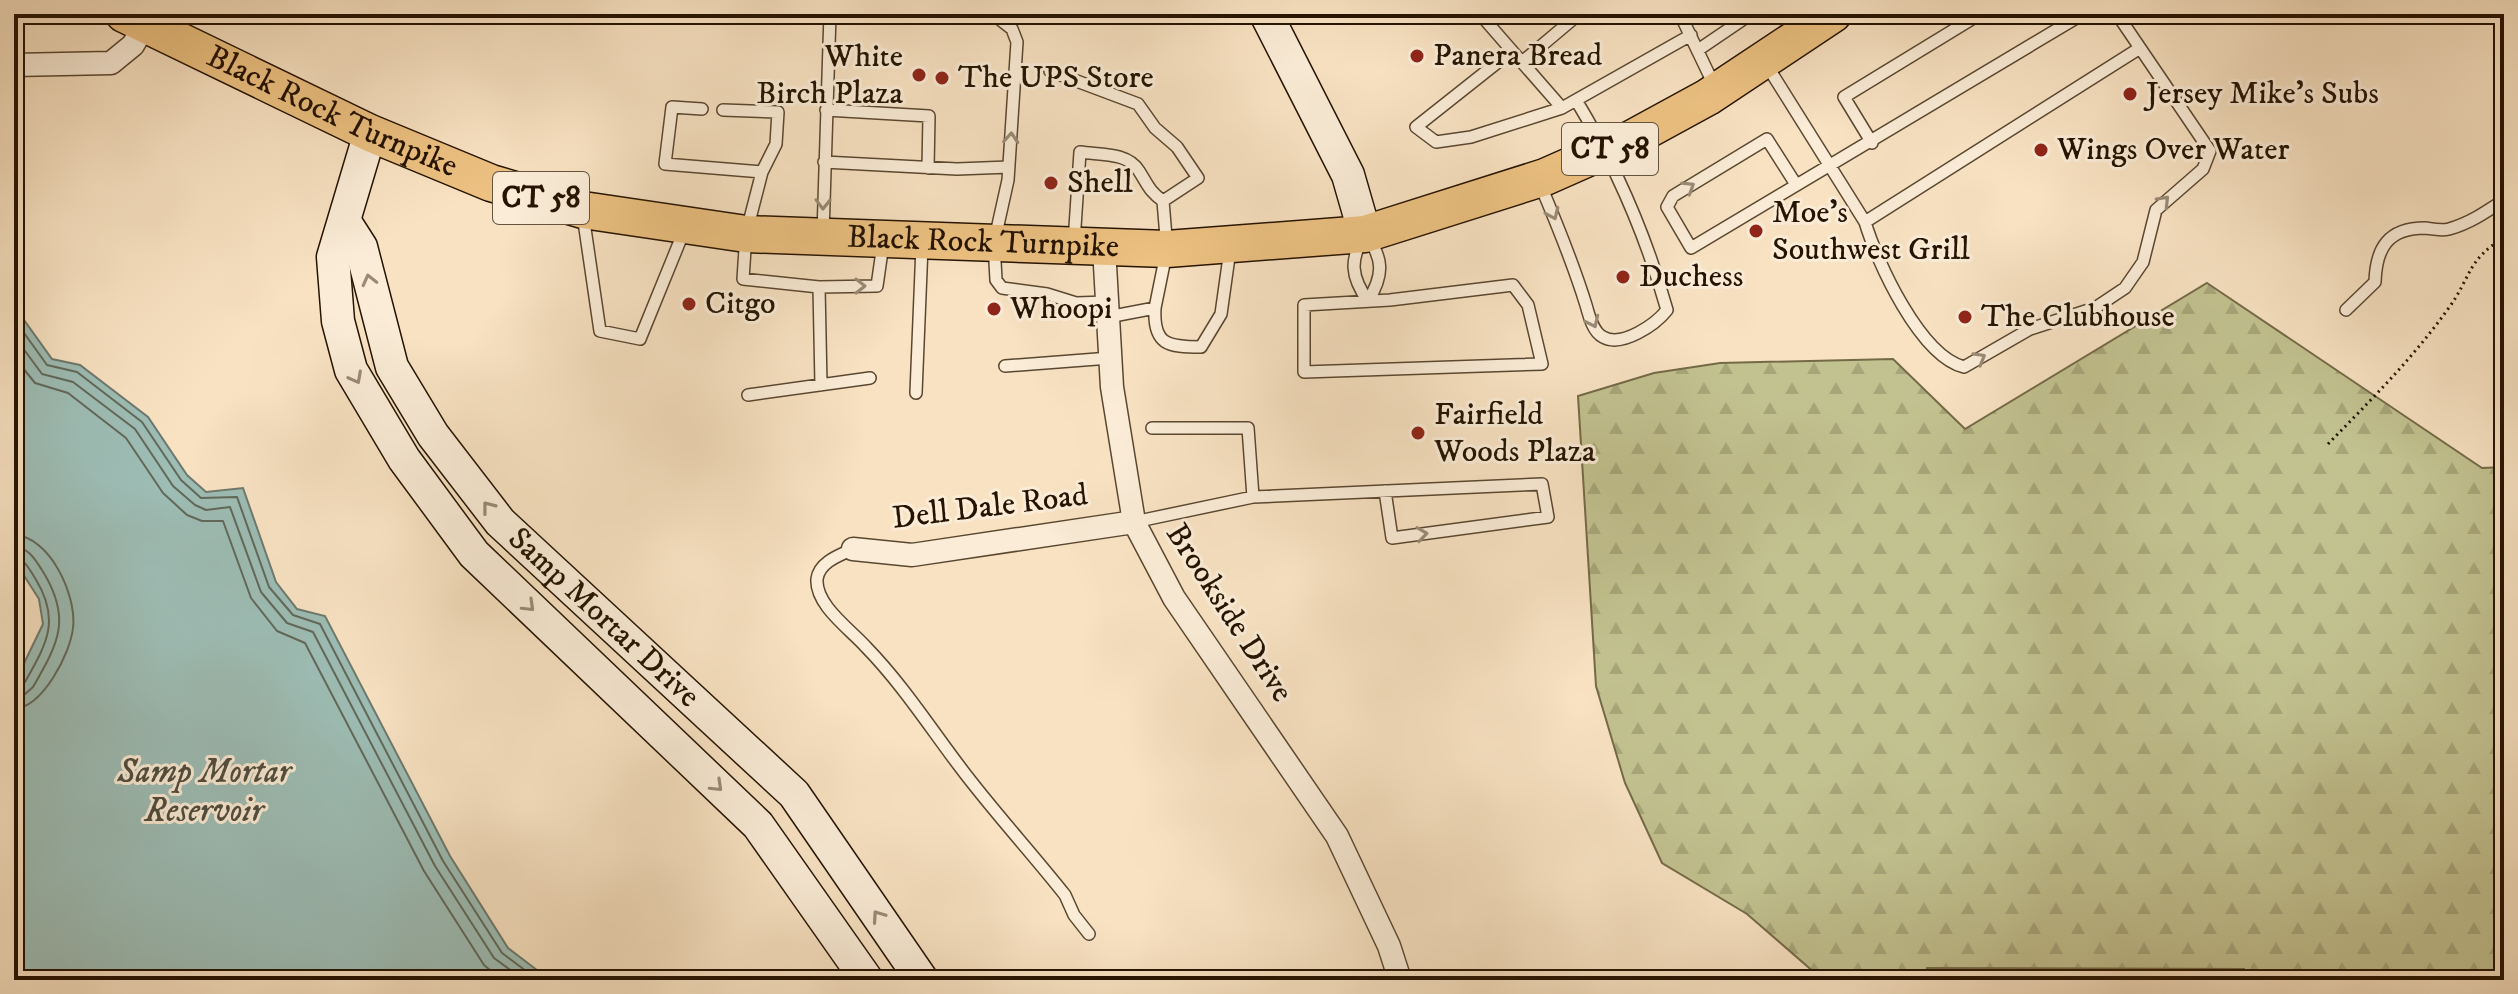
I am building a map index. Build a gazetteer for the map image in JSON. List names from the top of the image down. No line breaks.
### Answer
{"streets":{"main road":["Black Rock Turnpike","CT 58","Samp Mortar Drive"],"street":["Dell Dale Road","Brookside Drive"]},"crossings":[["Black Rock Turnpike","Brookside Drive"],["Black Rock Turnpike","Samp Mortar Drive"],["Dell Dale Road","Brookside Drive"]],"water":["Samp Mortar Reservoir"],"places":["Panera Bread","White Birch Plaza","The UPS Store","Jersey Mike's Subs","Wings Over Water","Shell","Moe's Southwest Grill","Duchess","Citgo","Whoopi","The Clubhouse","Fairfield Woods Plaza"]}
